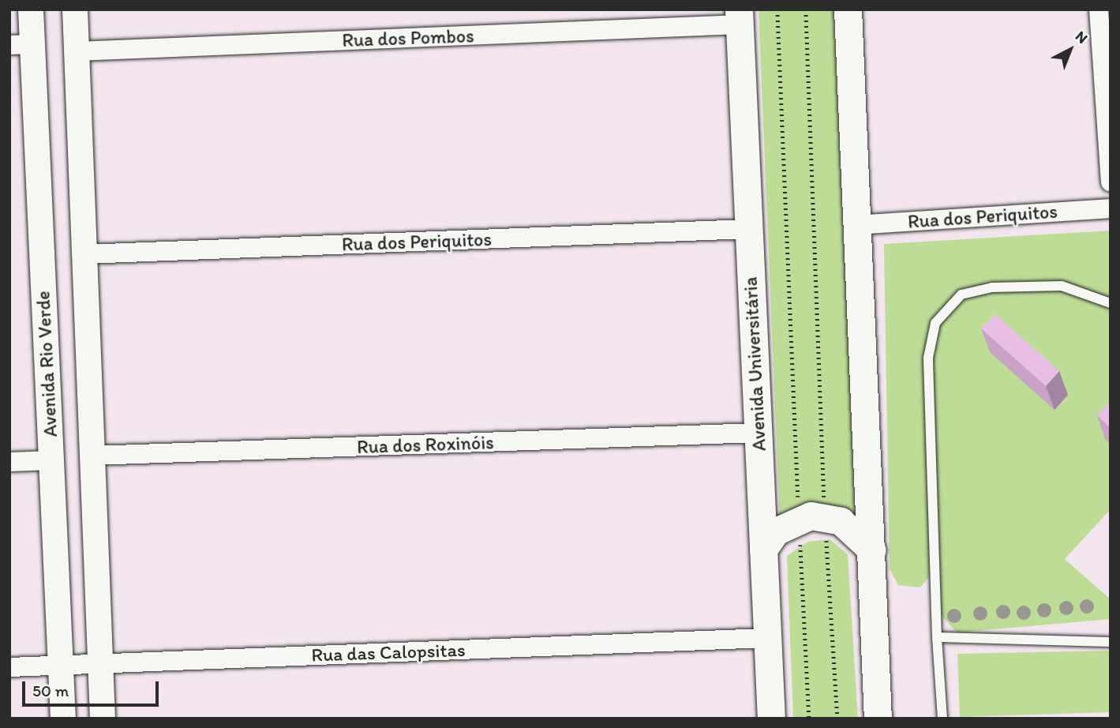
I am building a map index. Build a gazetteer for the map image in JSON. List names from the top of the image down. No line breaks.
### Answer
{"streets":{"main road":["Avenida Universitária"],"street":["Rua dos Pombos","Rua dos Periquitos","Avenida Rio Verde","Rua dos Roxinóis","Rua das Calopsitas"]},"crossings":[["Rua dos Pombos","Avenida Universitária"],["Rua dos Periquitos","Avenida Universitária"],["Avenida Rio Verde","Rua das Calopsitas"],["Avenida Universitária","Rua dos Roxinóis"],["Avenida Universitária","Rua das Calopsitas"]],"scale_bar":"50 m","north":"top right"}
